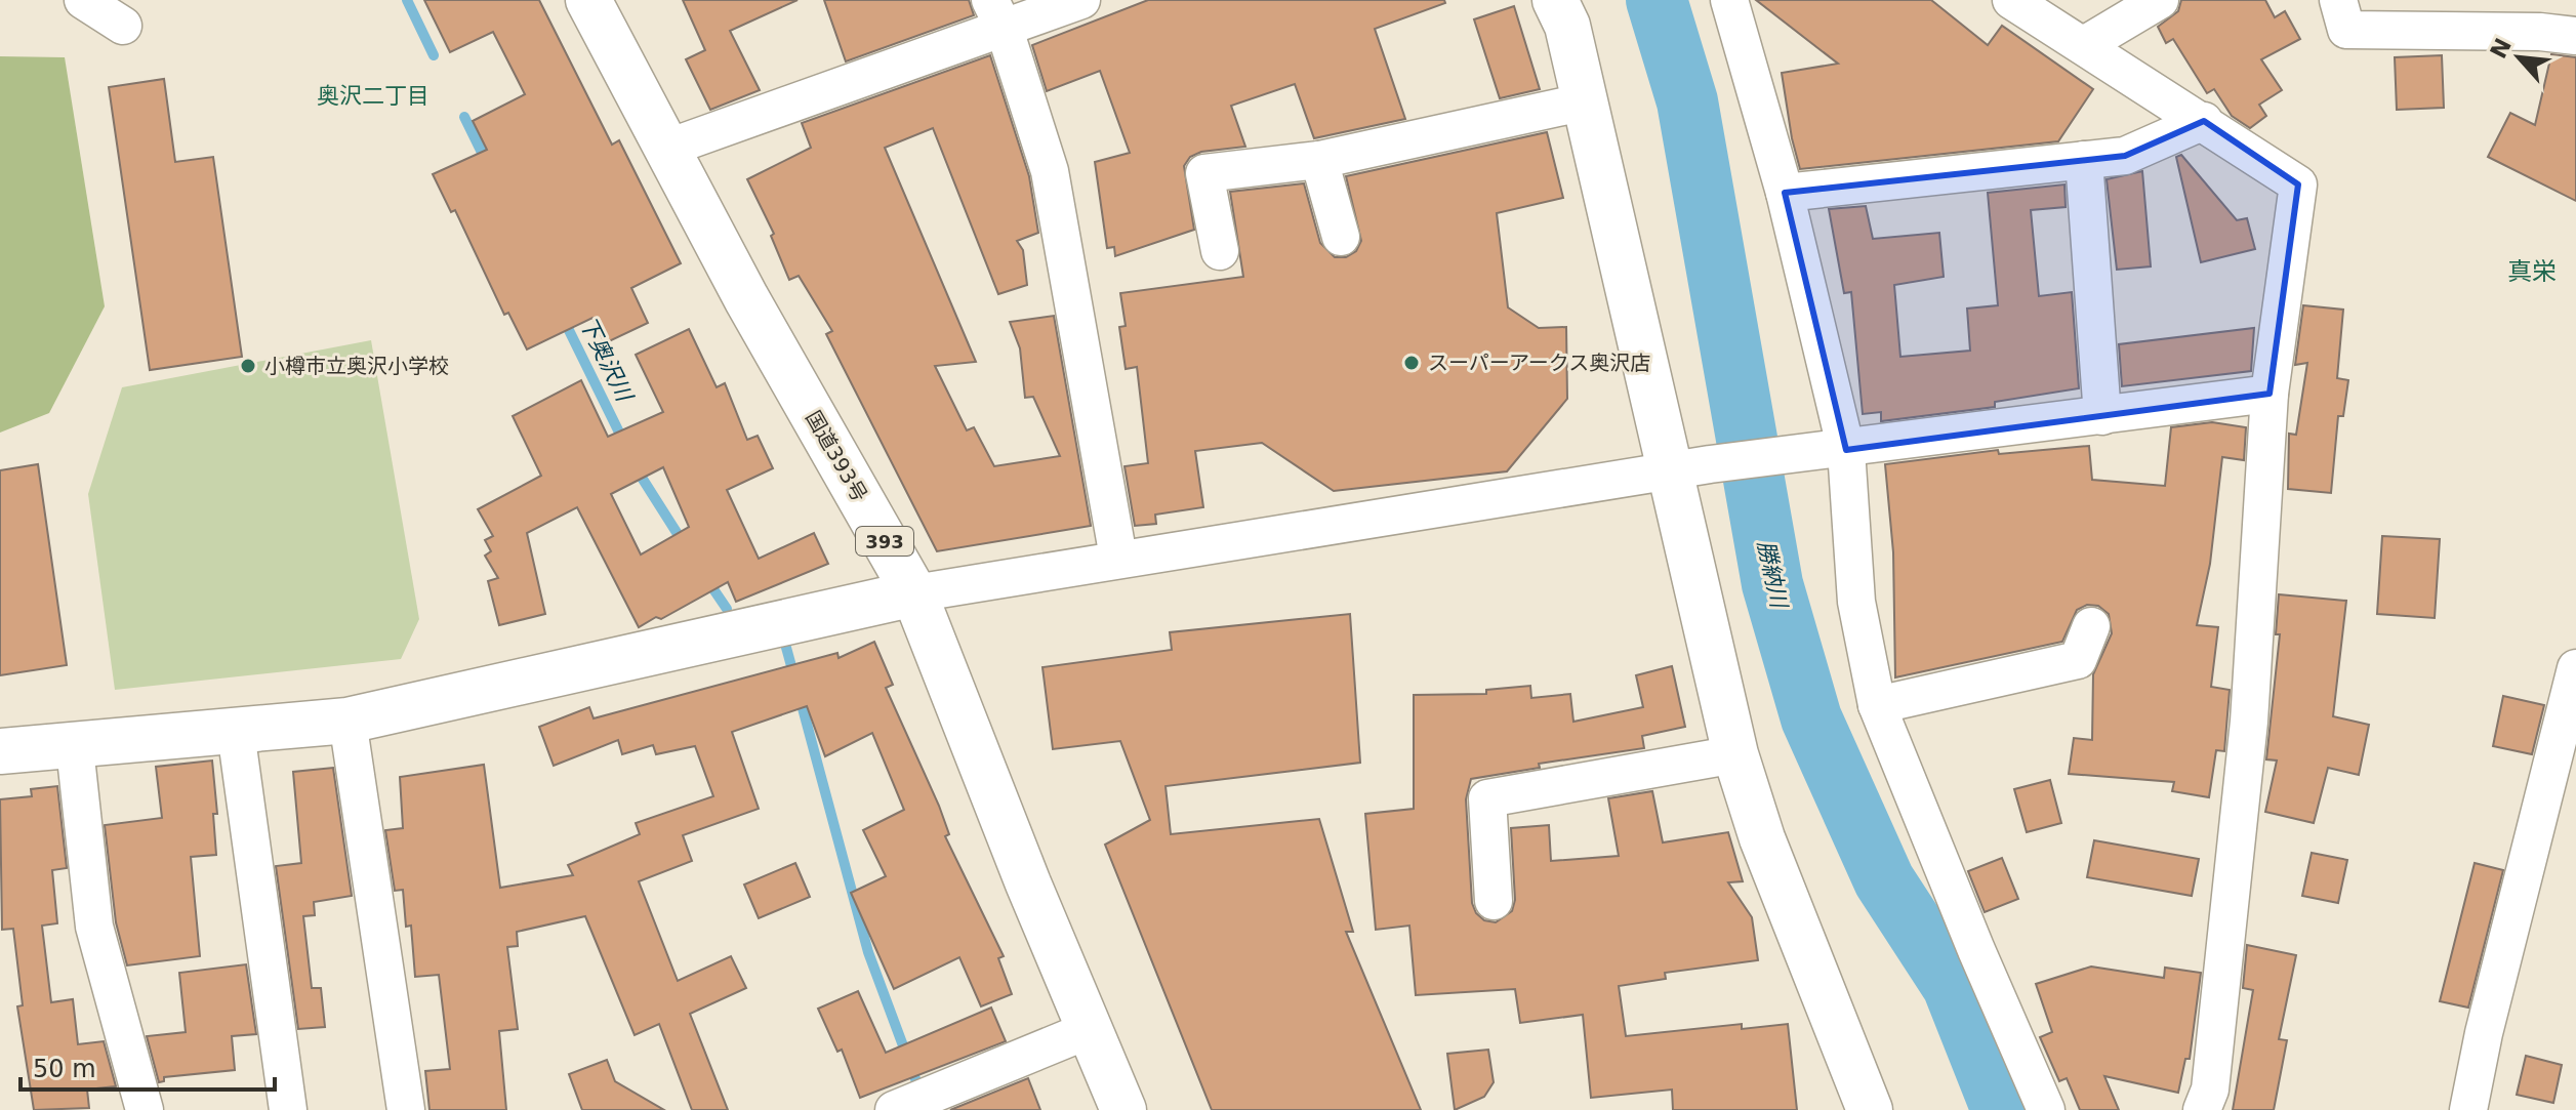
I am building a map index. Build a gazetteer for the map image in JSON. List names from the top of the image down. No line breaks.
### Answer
{"streets":{"main road":["国道393号","393"]},"districts":["奥沢二丁目","真栄"],"water":["下奥沢川","勝納川"],"places":["スーパーアークス奥沢店","小樽市立奥沢小学校"],"scale_bar":"50 m","north":"top left"}
